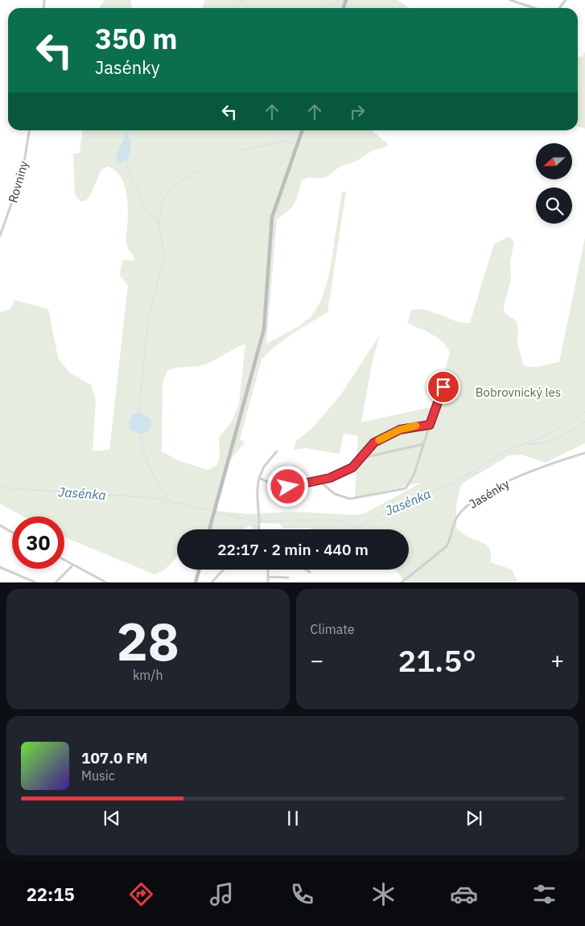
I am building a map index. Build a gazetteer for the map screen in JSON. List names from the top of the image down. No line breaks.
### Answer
{"streets":{"street":["Rovniny","Jasénky"]},"water":["Jasénka"],"parks":["Bobrovnický les"],"north":"left","page":{"turn":["350 m","Jasénky"],"limit":"30","trip":"22:17 · 2 min · 440 m","tile":[["28","km/h"],"Climate"],"heat":["−","21.5°","+"],"song":["107.0 FM","Music"],"tabs":"22:15"}}
